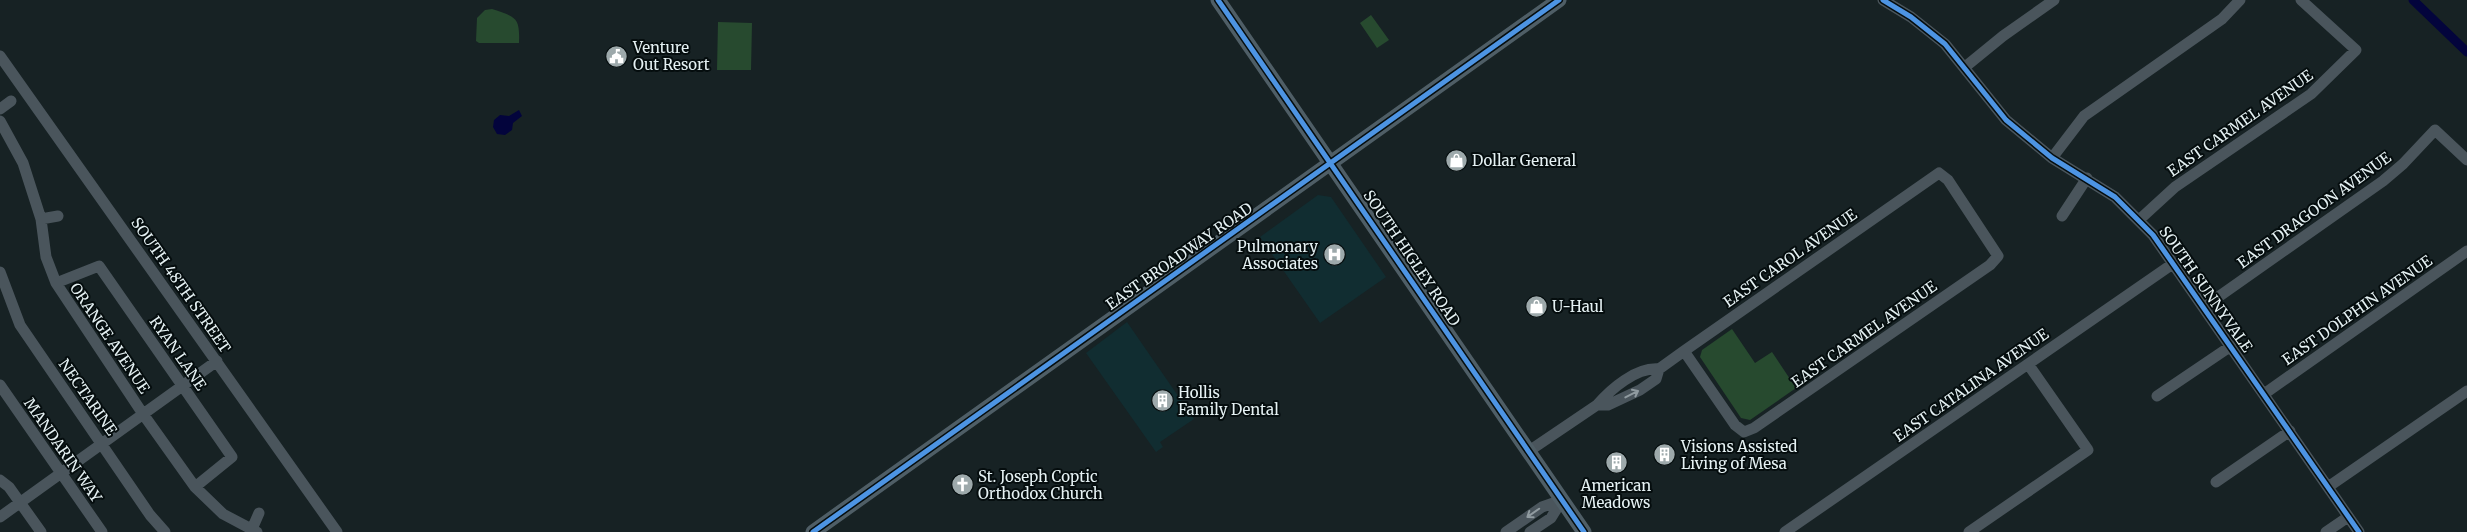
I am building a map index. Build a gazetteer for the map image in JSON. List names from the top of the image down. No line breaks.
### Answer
{"streets":{"main road":["EAST BROADWAY ROAD","SOUTH HIGLEY ROAD"],"street":["EAST CARMEL AVENUE","EAST DRAGOON AVENUE","EAST CAROL AVENUE","SOUTH 48TH STREET","SOUTH SUNNYVALE","EAST DOLPHIN AVENUE","ORANGE AVENUE","RYAN LANE","EAST CATALINA AVENUE","NECTARINE","MANDARIN WAY"]},"crossings":[["EAST CARMEL AVENUE","EAST CAROL AVENUE"],["EAST CARMEL AVENUE","SOUTH SUNNYVALE"],["EAST DRAGOON AVENUE","SOUTH SUNNYVALE"],["EAST BROADWAY ROAD","SOUTH HIGLEY ROAD"],["SOUTH HIGLEY ROAD","EAST CAROL AVENUE"],["SOUTH SUNNYVALE","EAST DOLPHIN AVENUE"],["SOUTH SUNNYVALE","EAST CATALINA AVENUE"],["ORANGE AVENUE","RYAN LANE"]],"places":{"public building":["Venture Out Resort"],"shop":["Dollar General","U-Haul"],"hospital":["Pulmonary Associates"],"building":["Hollis Family Dental","Visions Assisted Living of Mesa","American Meadows"],"church":["St. Joseph Coptic Orthodox Church"]}}
